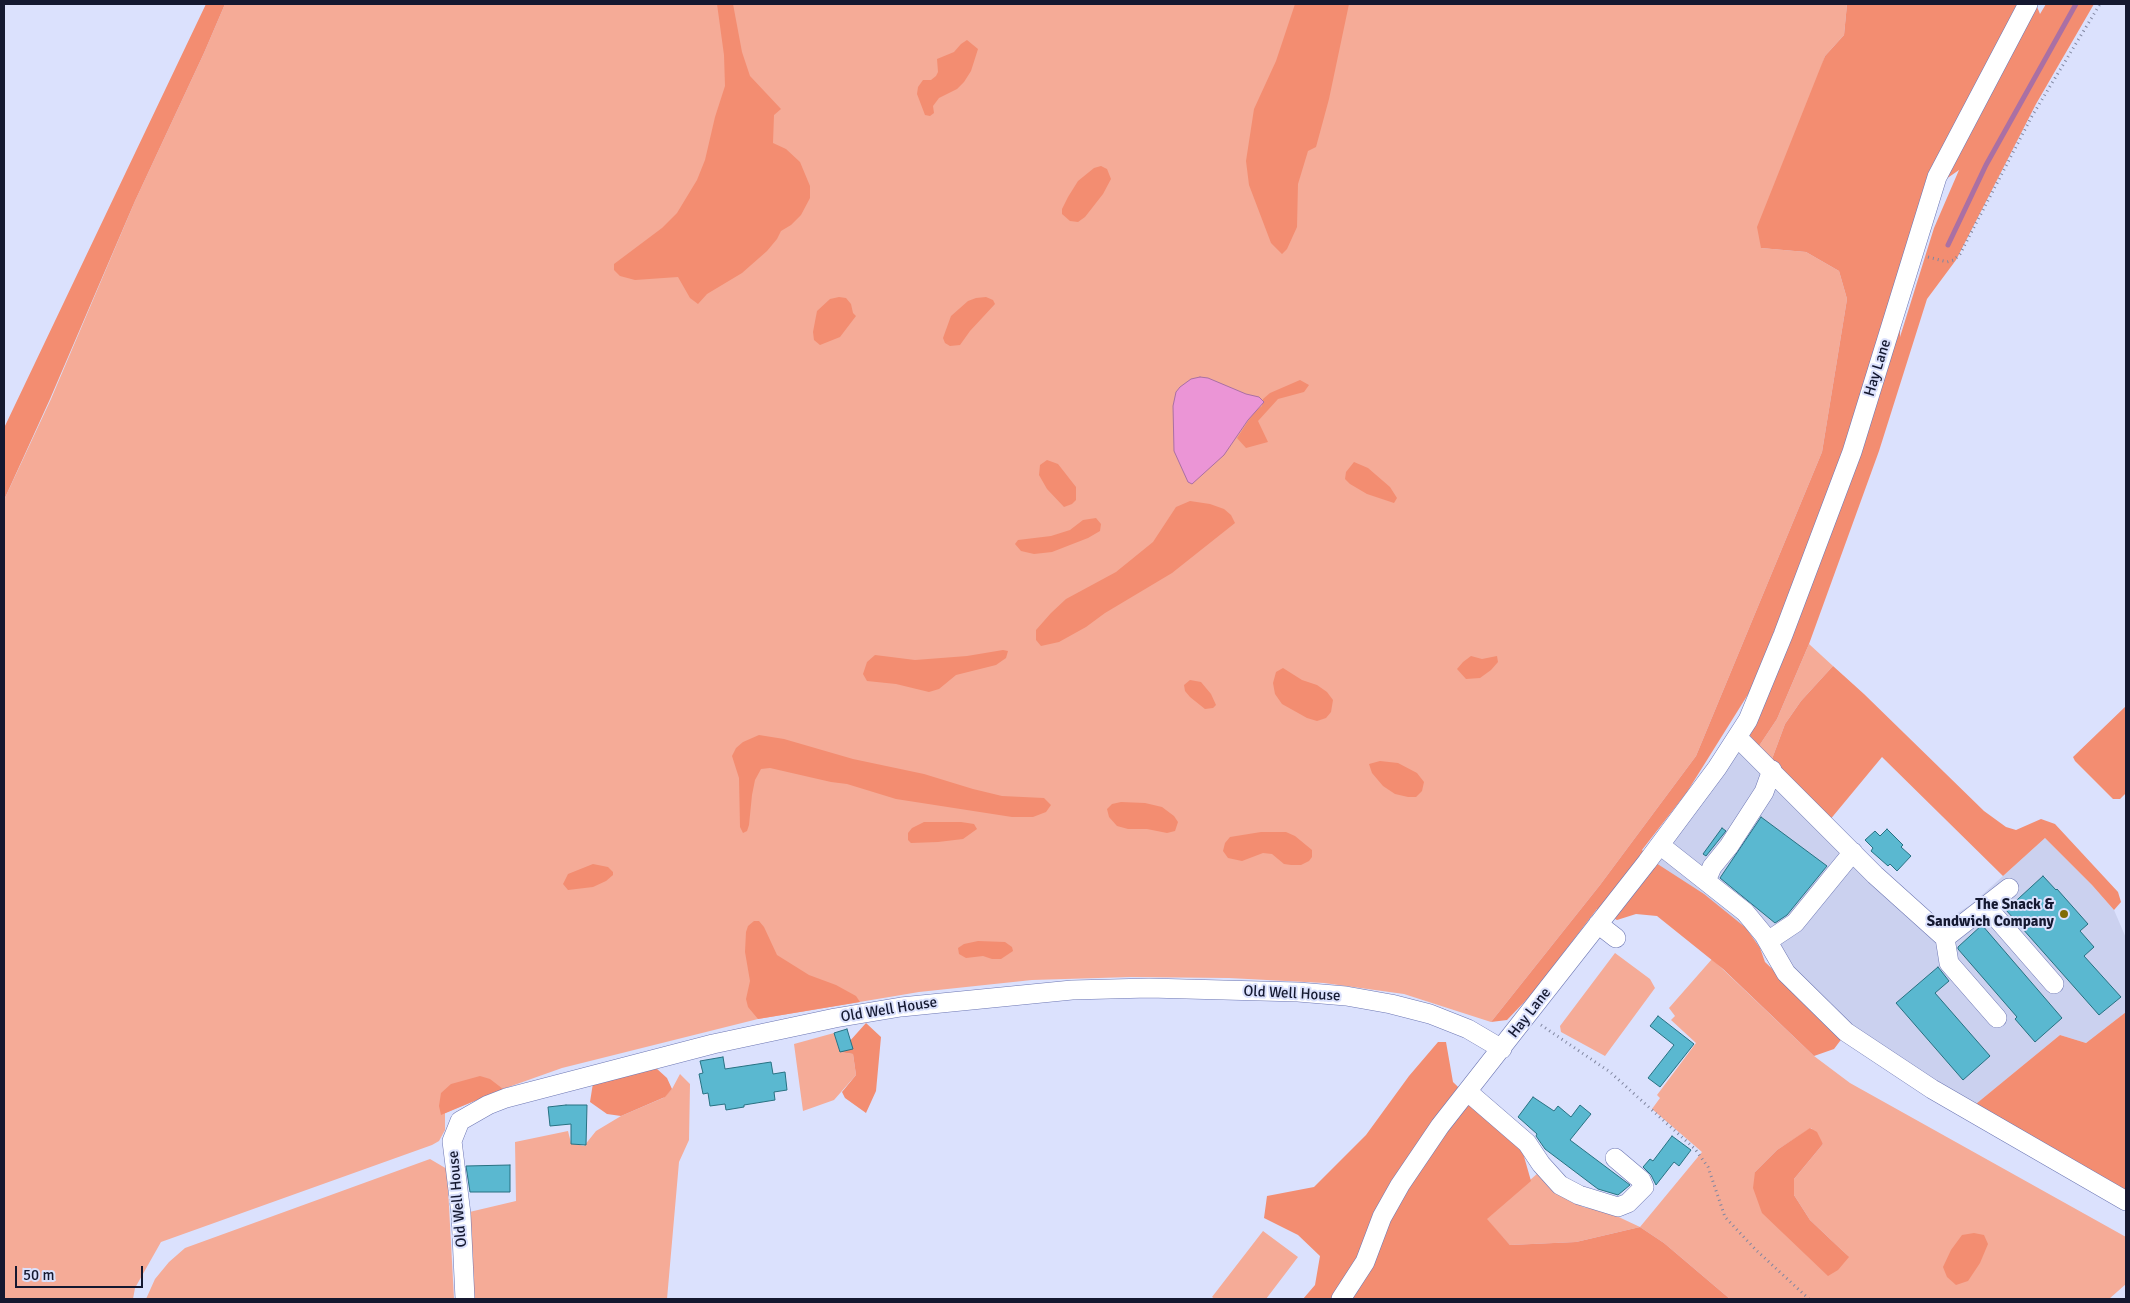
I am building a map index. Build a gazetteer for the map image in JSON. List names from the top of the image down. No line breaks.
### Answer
{"streets":{"street":["Hay Lane","Old Well House"]},"crossings":[["Hay Lane","Old Well House"]],"places":["The Snack & Sandwich Company"],"scale_bar":"50 m"}
